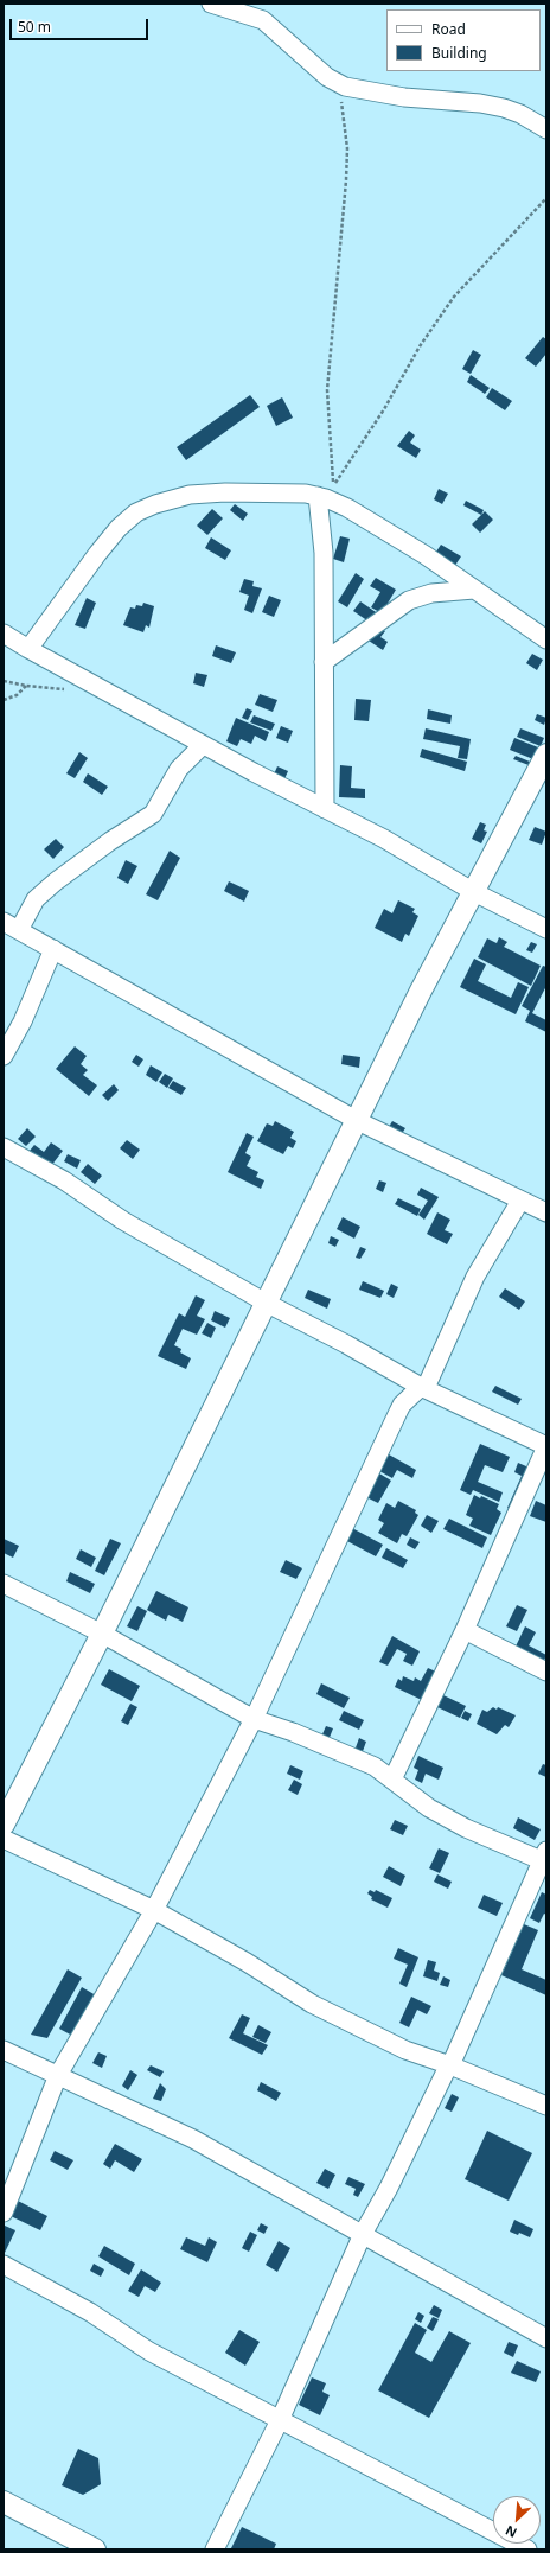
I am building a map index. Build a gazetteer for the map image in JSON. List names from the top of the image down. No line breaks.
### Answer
{"legend":["Road","Building"],"scale_bar":"50 m","north":"bottom left"}
